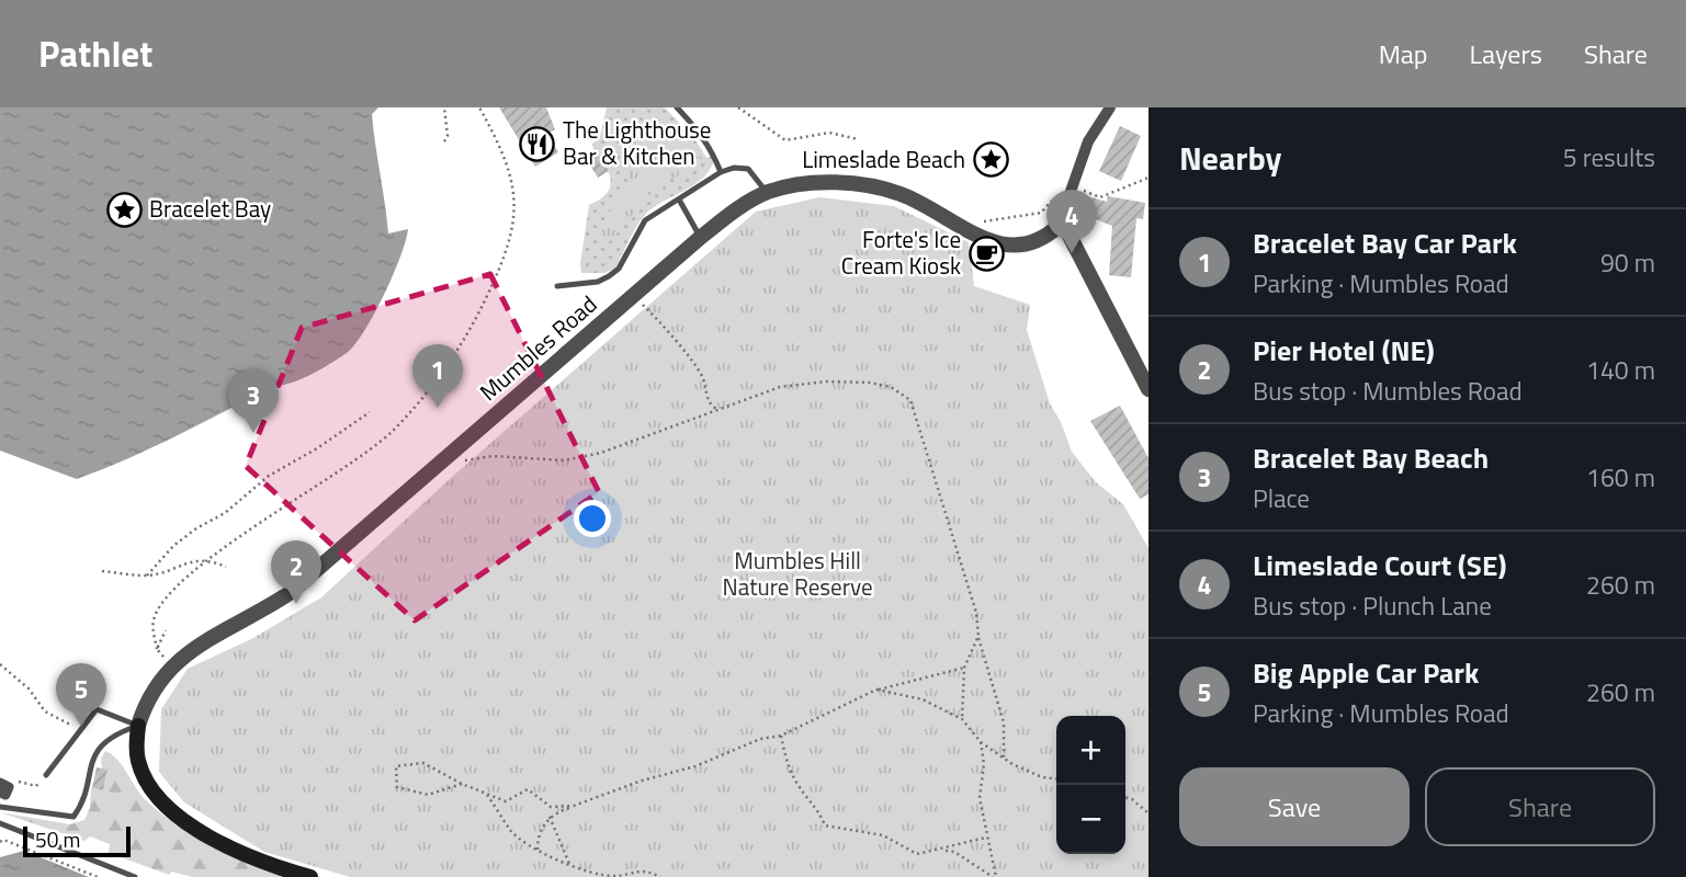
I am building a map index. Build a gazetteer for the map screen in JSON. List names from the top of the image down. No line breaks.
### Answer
{"streets":{"main road":["Mumbles Road"]},"parks":["Mumbles Hill Nature Reserve"],"places":{"restaurant":["The Lighthouse Bar & Kitchen"],"place":["Limeslade Beach","Bracelet Bay"],"cafe":["Forte's Ice Cream Kiosk"]},"scale_bar":"50 m","page":{"header":"Pathlet","nav":["Map","Layers","Share"],"heading":["Nearby","5 results"],"pins":["4","1","3","2","5"],"list":[{"mark":"1","name":"Bracelet Bay Car Park","note":"Parking · Mumbles Road","value":"90 m"},{"mark":"2","name":"Pier Hotel (NE)","note":"Bus stop · Mumbles Road","value":"140 m"},{"mark":"3","name":"Bracelet Bay Beach","note":"Place","value":"160 m"},{"mark":"4","name":"Limeslade Court (SE)","note":"Bus stop · Plunch Lane","value":"260 m"},{"mark":"5","name":"Big Apple Car Park","note":"Parking · Mumbles Road","value":"260 m"}],"map_buttons":["+","−"],"buttons":["Save","Share"],"scale":"50 m"}}
